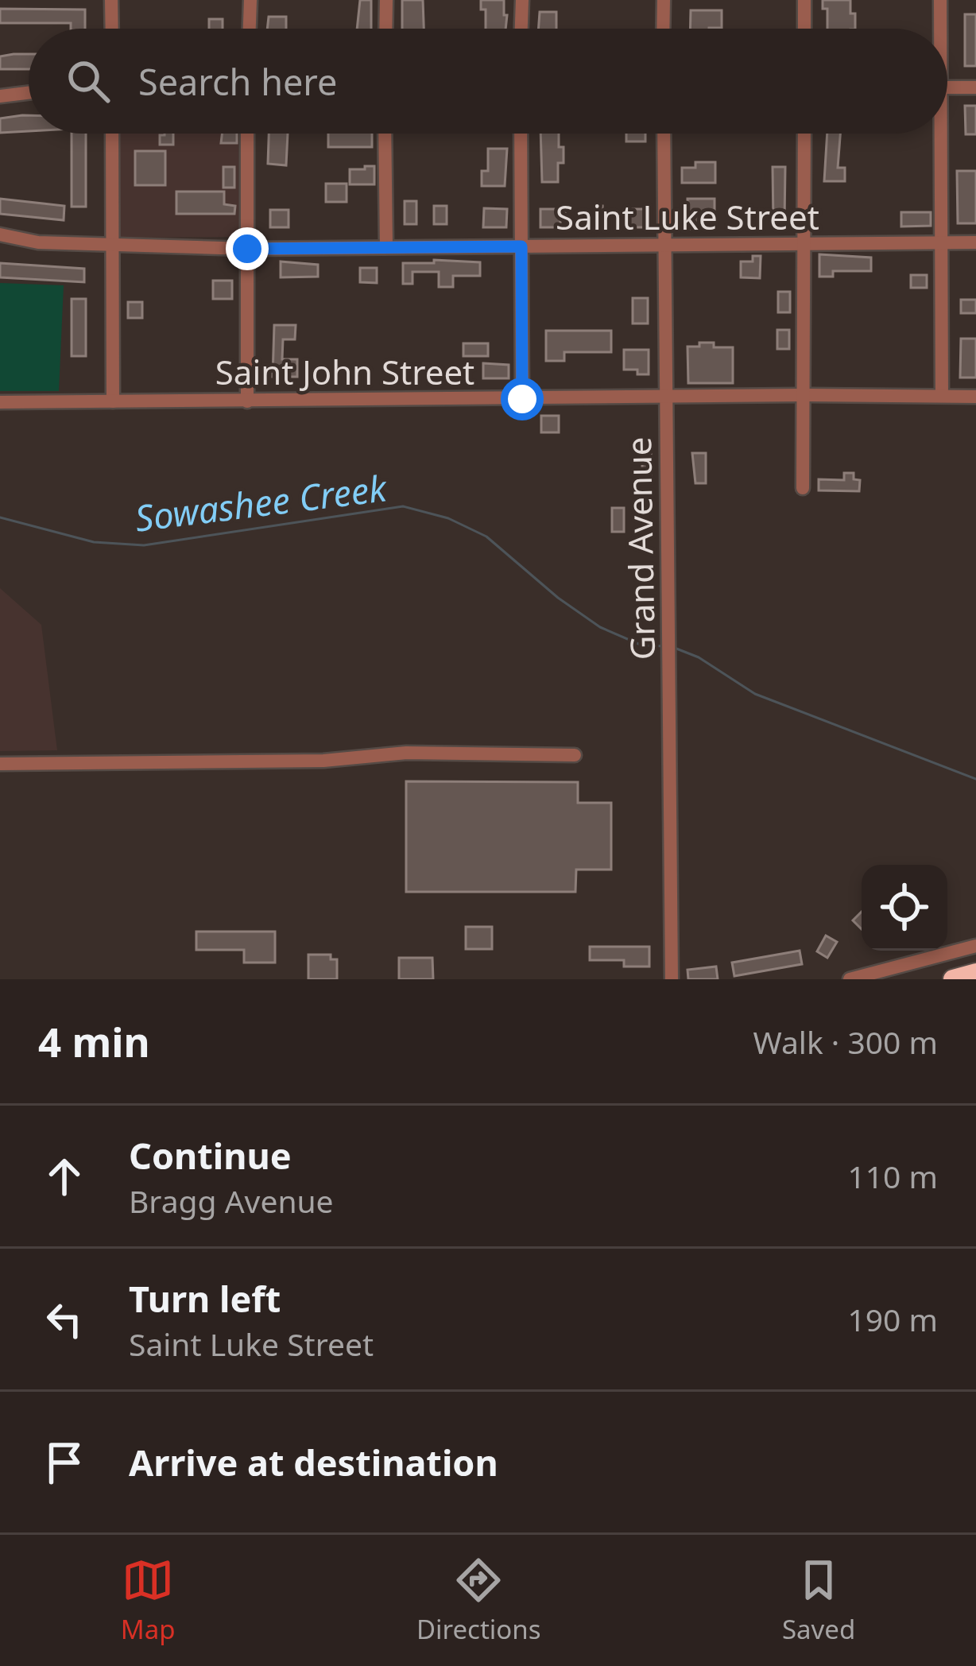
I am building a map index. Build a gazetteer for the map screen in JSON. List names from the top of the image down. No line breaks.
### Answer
{"streets":{"street":["Saint Luke Street","Saint John Street","Grand Avenue"]},"crossings":[["Saint Luke Street","Grand Avenue"],["Saint John Street","Grand Avenue"]],"water":["Sowashee Creek"],"page":{"search":"Search here","heading":["4 min","Walk · 300 m"],"list":[["Continue","Bragg Avenue","110 m"],["Turn left","Saint Luke Street","190 m"],"Arrive at destination"],"nav":["Map","Directions","Saved"]}}
